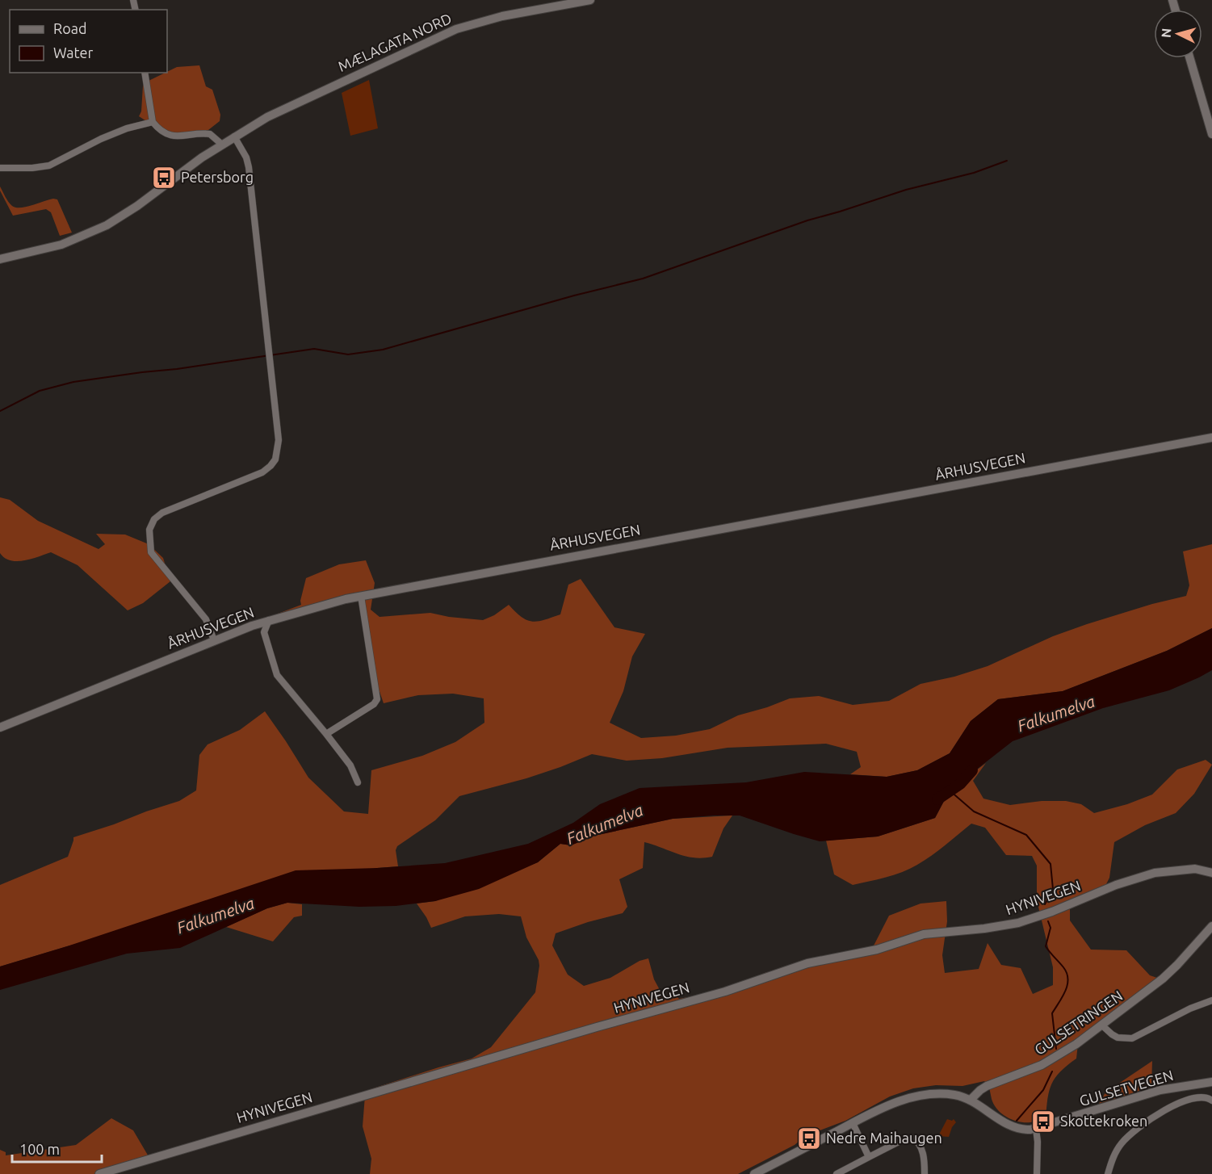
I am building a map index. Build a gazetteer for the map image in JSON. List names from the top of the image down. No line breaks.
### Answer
{"streets":{"street":["MÆLAGATA NORD","ÅRHUSVEGEN","HYNIVEGEN","GULSETRINGEN","GULSETVEGEN"]},"crossings":[["GULSETRINGEN","GULSETVEGEN"]],"water":["Falkumelva"],"places":{"bus stop":["Petersborg","Skottekroken","Nedre Maihaugen"]},"legend":["Road","Water"],"scale_bar":"100 m","north":"left"}
